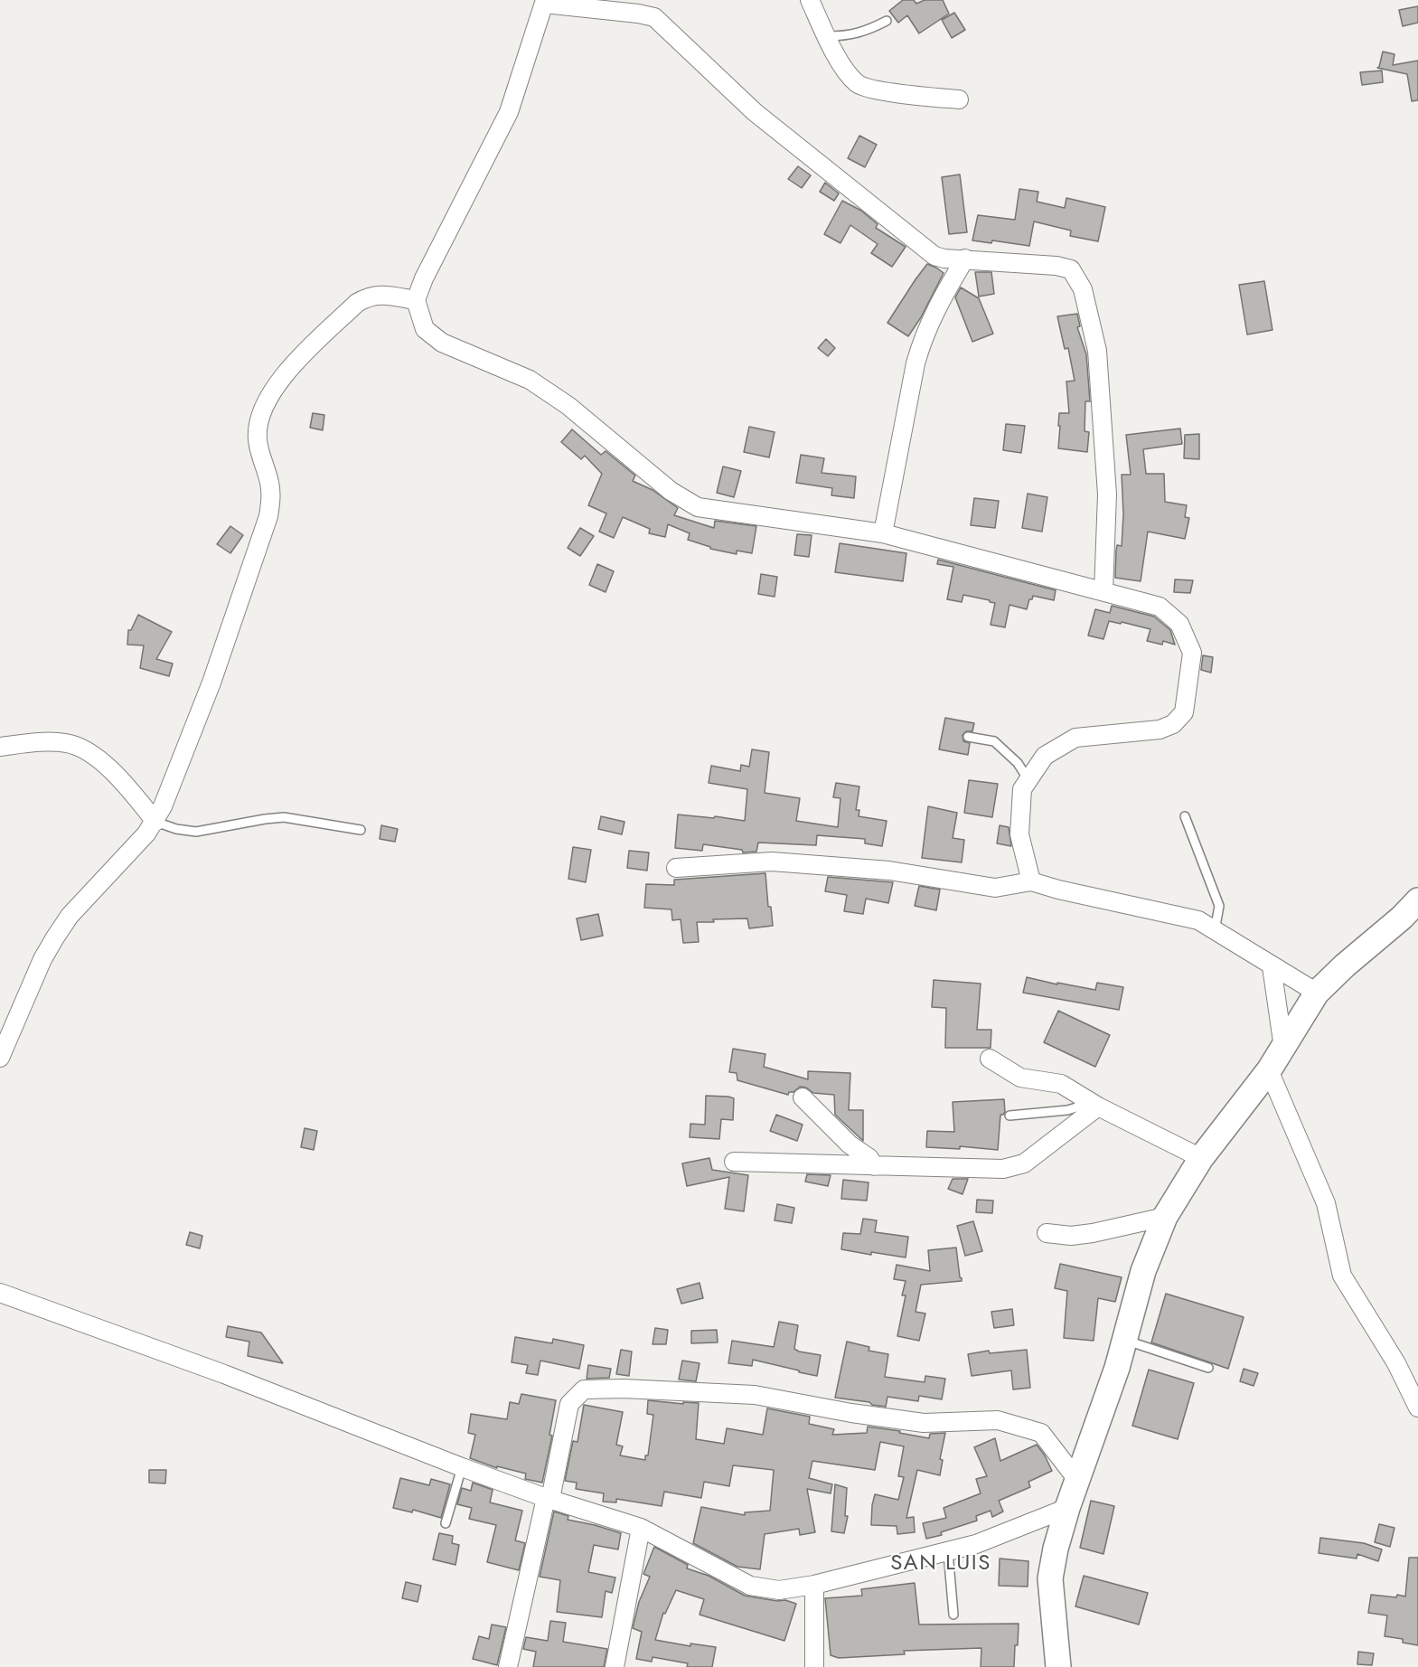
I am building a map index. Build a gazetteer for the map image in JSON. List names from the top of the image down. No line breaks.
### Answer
{"districts":["SAN LUIS"]}
